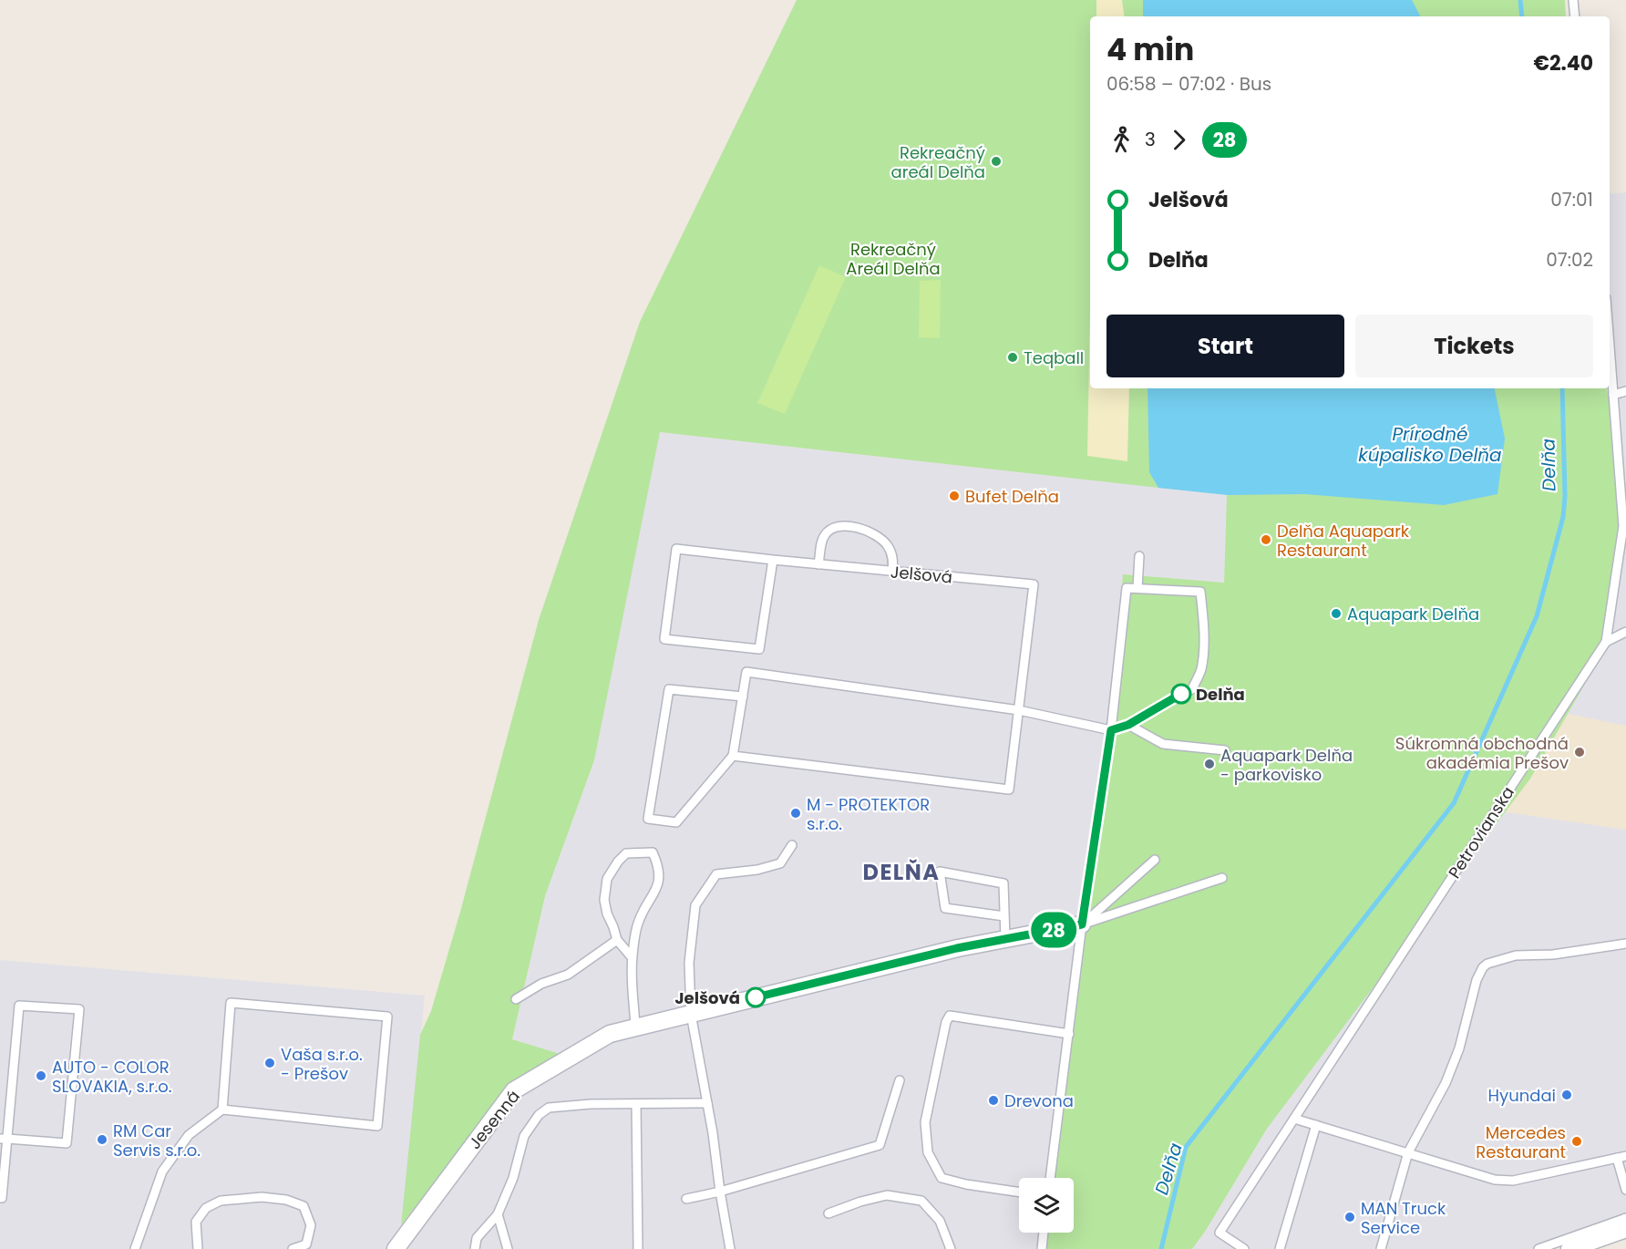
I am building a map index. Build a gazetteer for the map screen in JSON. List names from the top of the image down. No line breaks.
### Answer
{"streets":{"street":["Jesenná"],"lane":["Jelšová","Petrovianska"]},"districts":["DELŇA"],"water":["Prírodné kúpalisko Delňa","Delňa"],"parks":["Rekreačný Areál Delňa"],"places":["Rekreačný areál Delňa","Teqball","Bufet Delňa","Delňa Aquapark Restaurant","Aquapark Delňa","Delňa","Súkromná obchodná akadémia Prešov","Aquapark Delňa - parkovisko","M - PROTEKTOR s.r.o.","Jelšová","Vaša s.r.o. - Prešov","AUTO - COLOR SLOVAKIA, s.r.o.","Hyundai","Drevona","RM Car Servis s.r.o.","Mercedes Restaurant","MAN Truck Service"],"lines":["bus line 28"],"page":{"on_map":"28","heading":["4 min","06:58 – 07:02 · Bus","€2.40"],"legs":["3","28"],"list":[{"name":"Jelšová","value":"07:01"},{"name":"Delňa","value":"07:02"}],"buttons":["Start","Tickets"]}}
